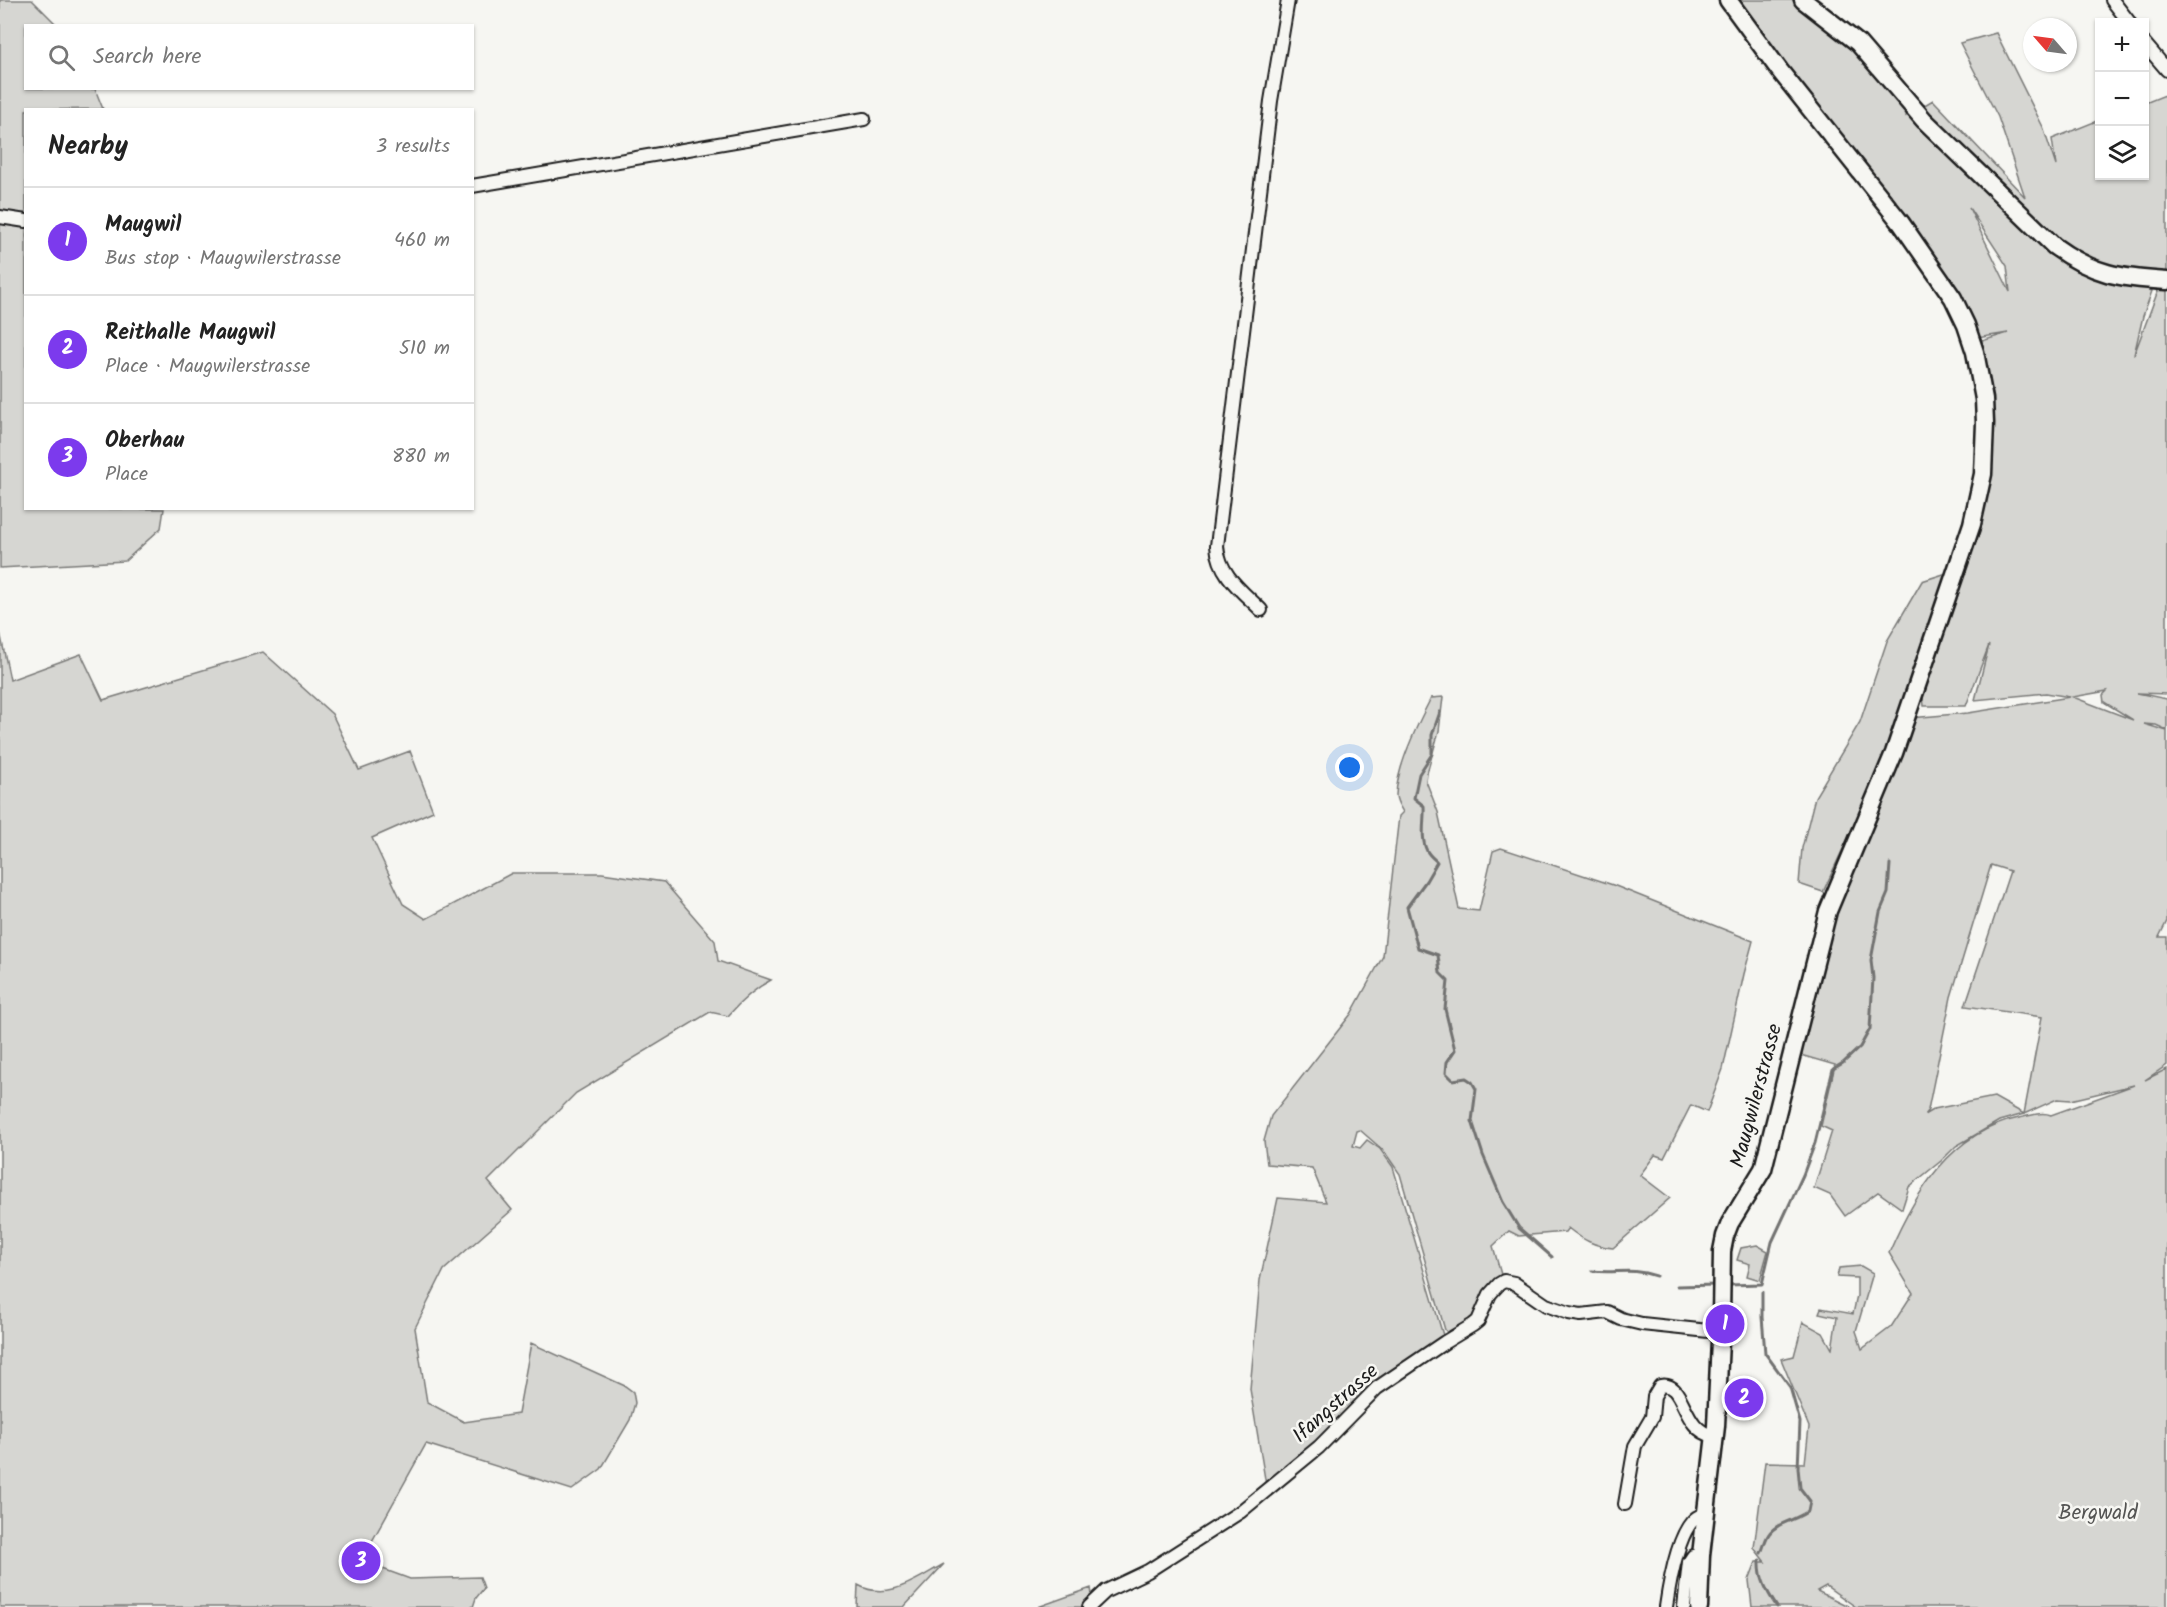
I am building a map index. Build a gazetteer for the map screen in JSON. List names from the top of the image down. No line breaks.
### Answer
{"streets":{"street":["Maugwilerstrasse","Ifangstrasse"]},"crossings":[["Maugwilerstrasse","Ifangstrasse"]],"parks":["Bergwald"],"north":"top left","page":{"map_buttons":["+","−"],"search":"Search here","heading":["Nearby","3 results"],"list":[{"mark":"1","name":"Maugwil","note":"Bus stop · Maugwilerstrasse","value":"460 m"},{"mark":"2","name":"Reithalle Maugwil","note":"Place · Maugwilerstrasse","value":"510 m"},{"mark":"3","name":"Oberhau","note":"Place","value":"880 m"}],"pins":["1","2","3"]}}
